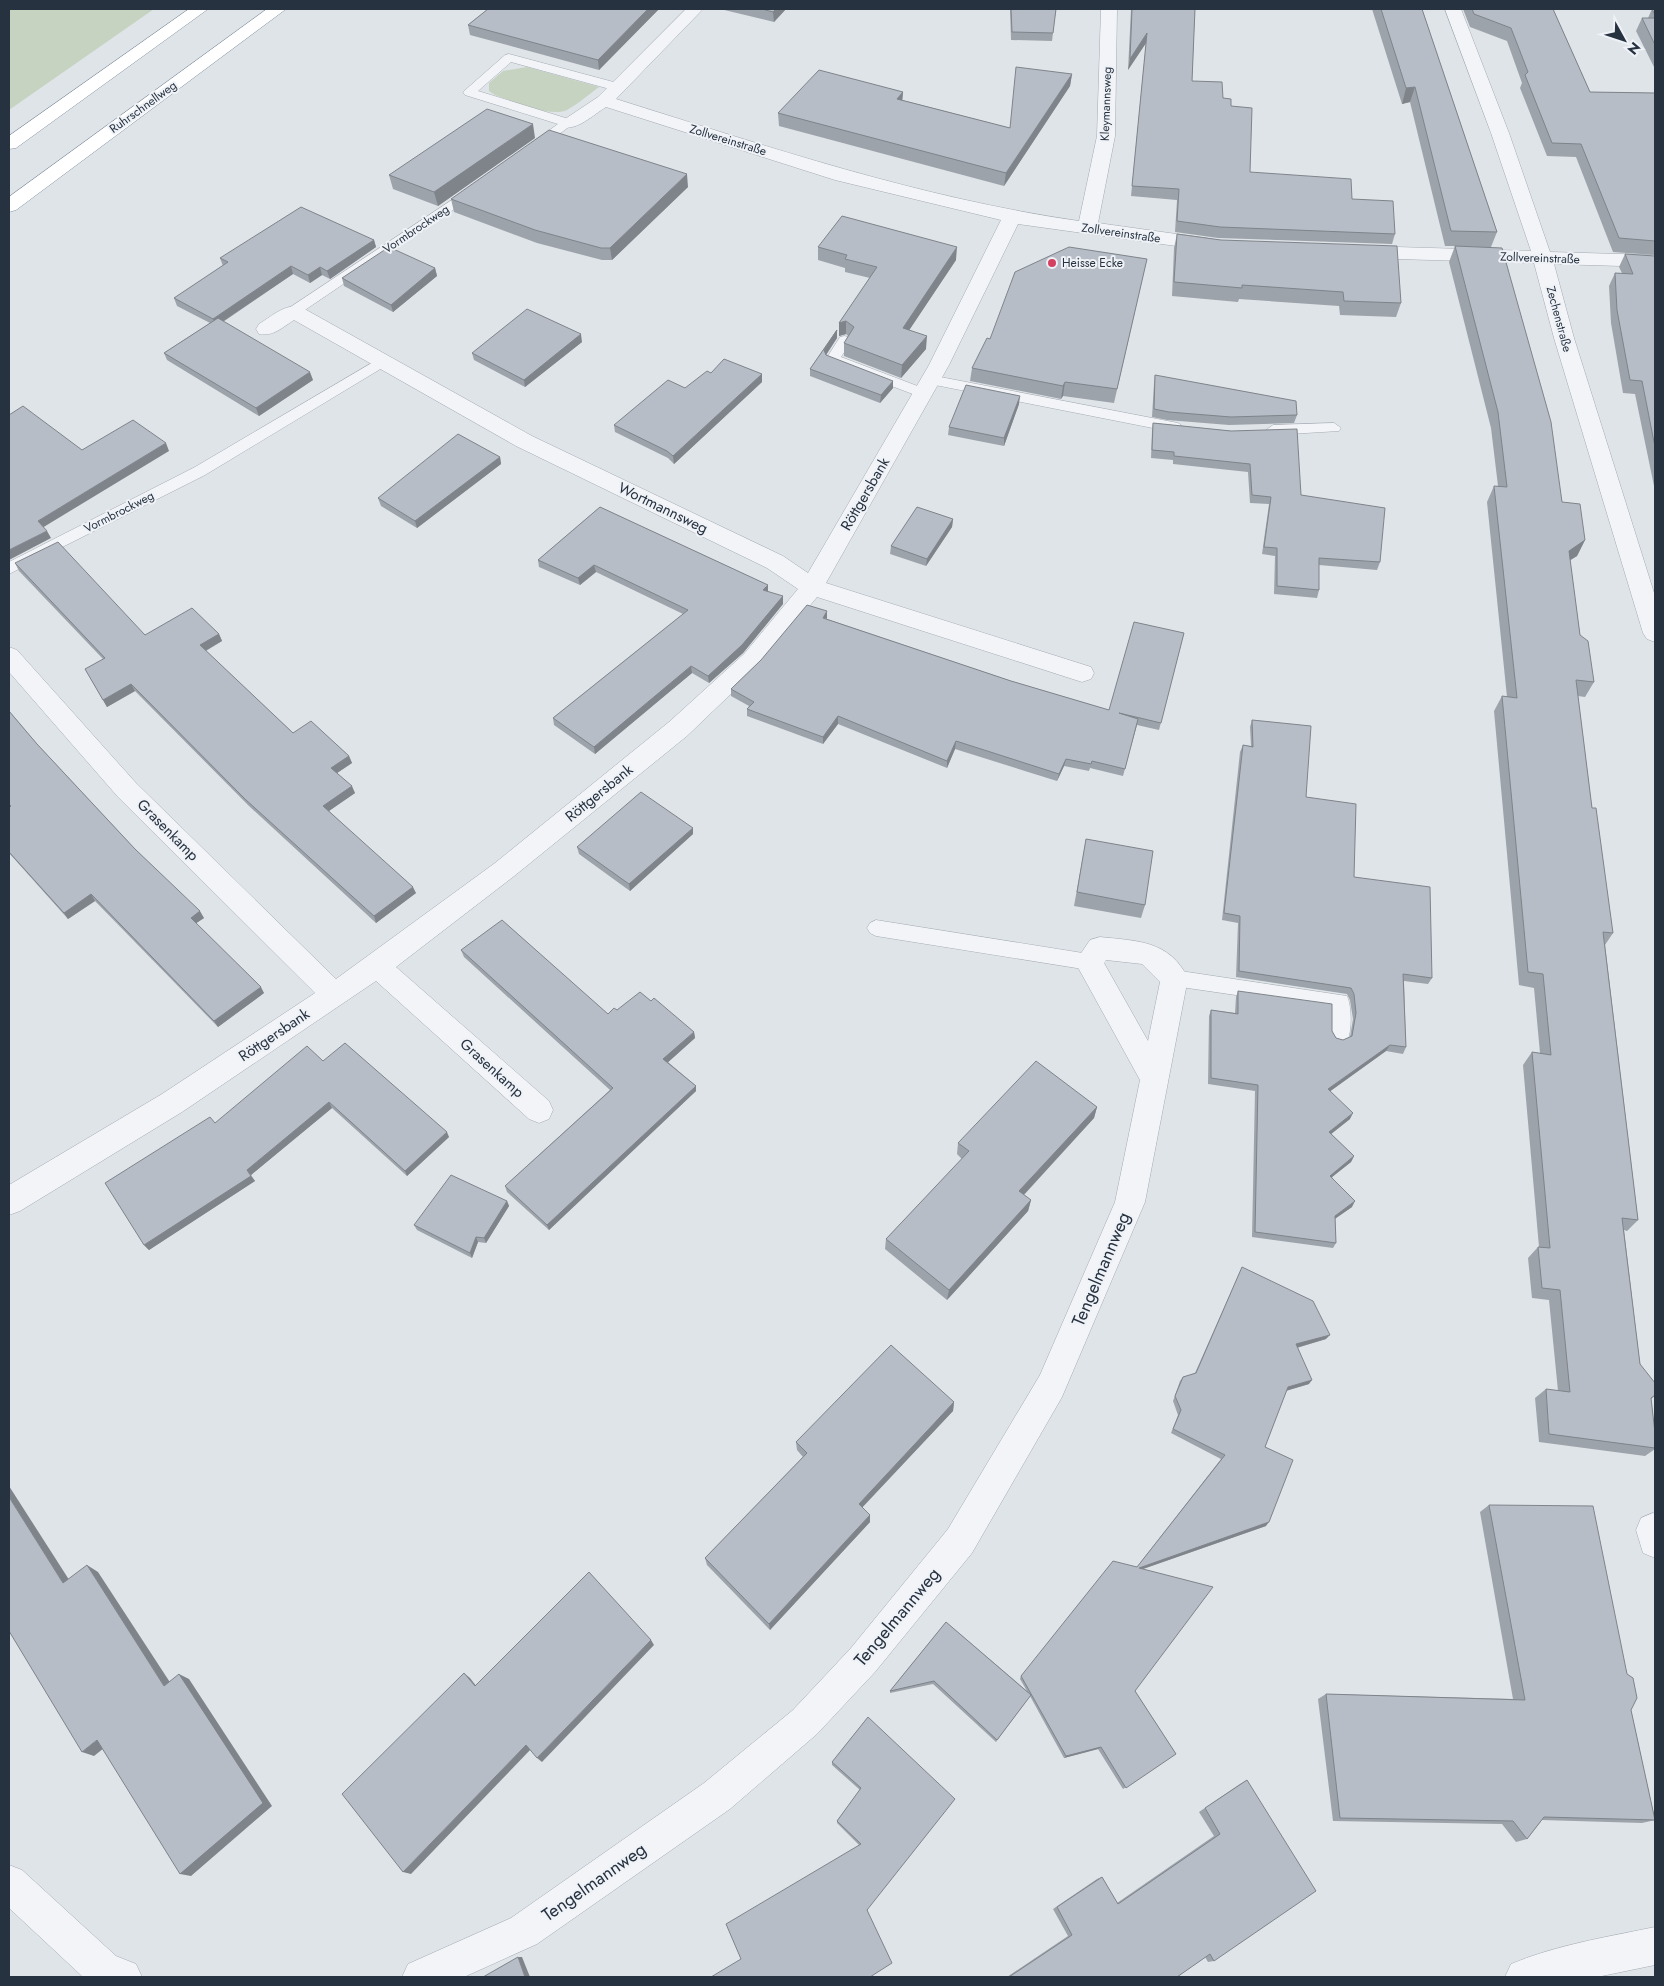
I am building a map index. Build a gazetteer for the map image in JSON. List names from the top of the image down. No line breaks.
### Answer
{"streets":{"highway":["Ruhrschnellweg"],"street":["Kleymannsweg","Zollvereinstraße","Zechenstraße","Röttgersbank","Wortmannsweg","Grasenkamp","Tengelmannweg"],"lane":["Vormbrockweg"]},"crossings":[["Kleymannsweg","Zollvereinstraße"],["Zollvereinstraße","Zechenstraße"],["Zollvereinstraße","Röttgersbank"],["Vormbrockweg","Wortmannsweg"],["Röttgersbank","Wortmannsweg"],["Röttgersbank","Grasenkamp"]],"places":["Heisse Ecke"],"north":"bottom right"}
